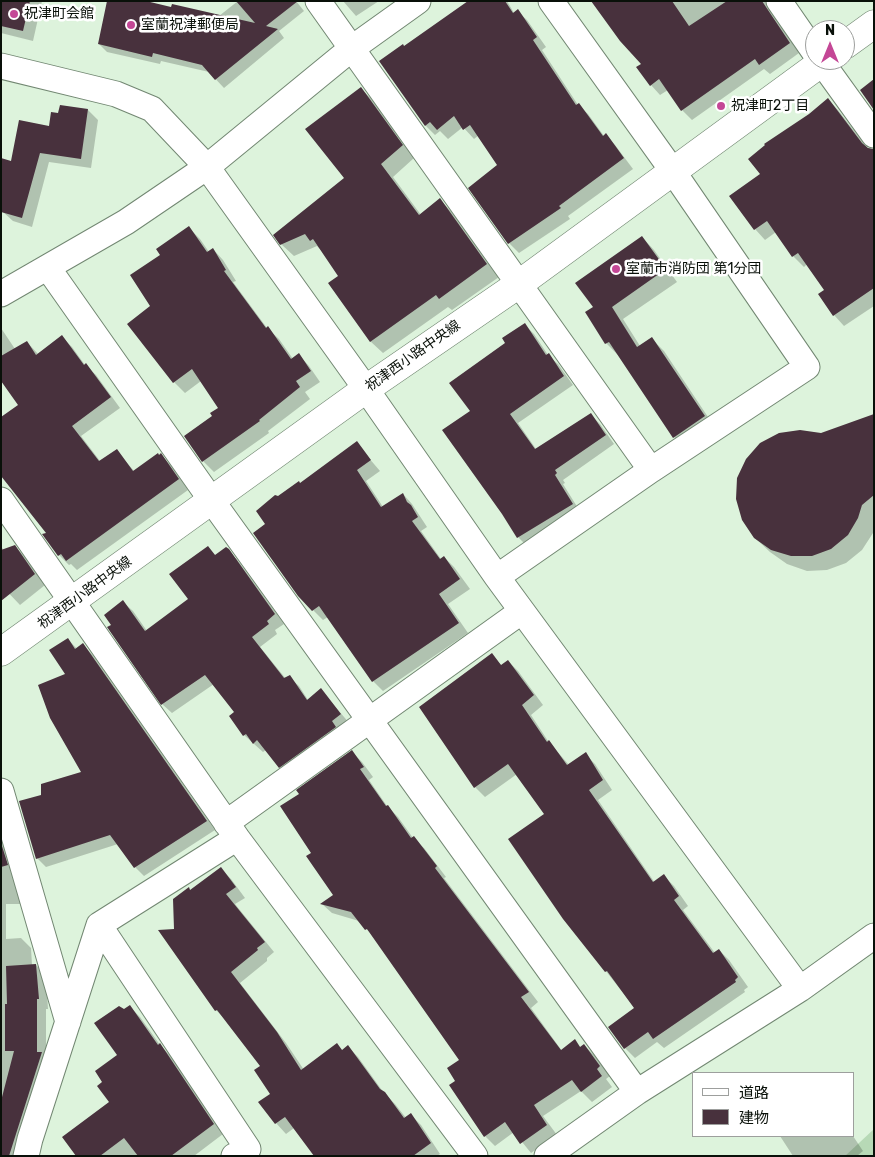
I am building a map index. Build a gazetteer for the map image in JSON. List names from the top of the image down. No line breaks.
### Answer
{"streets":{"main road":["祝津西小路中央線"]},"places":["祝津町会館","室蘭祝津郵便局","祝津町2丁目","室蘭市消防団 第1分団"],"legend":["道路","建物"],"north":"top"}
